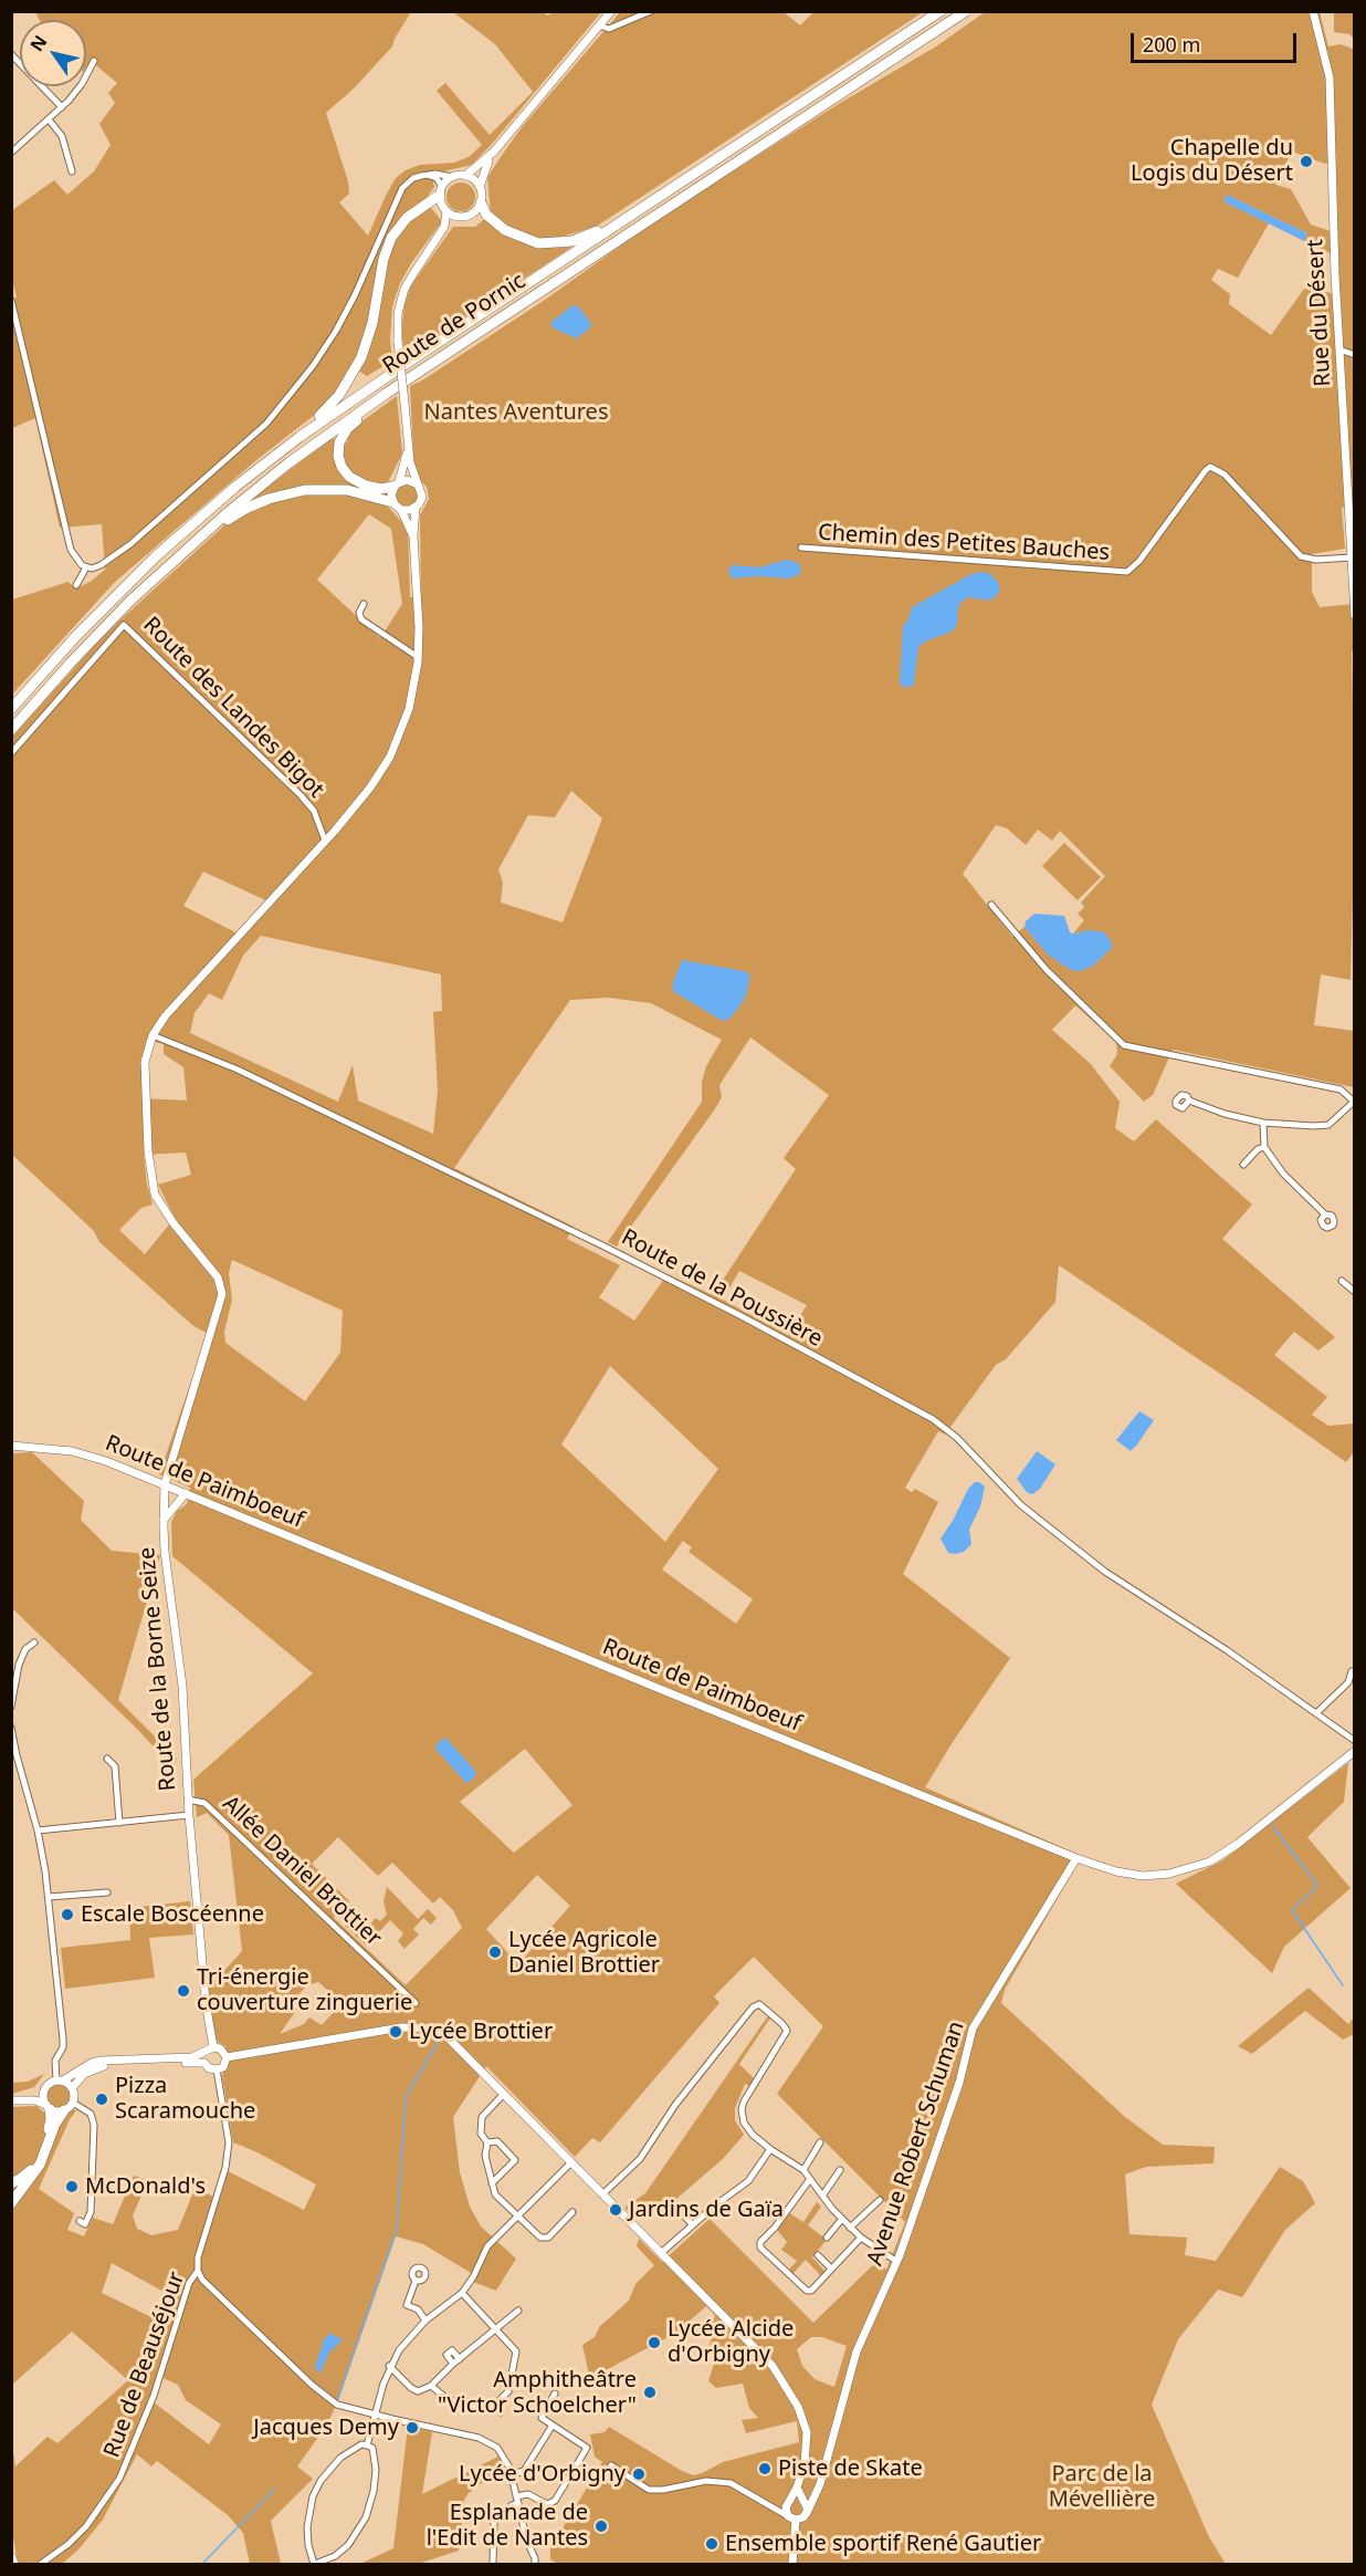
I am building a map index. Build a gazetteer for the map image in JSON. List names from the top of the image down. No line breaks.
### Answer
{"streets":{"highway":["Route de Pornic"],"street":["Rue du Désert","Chemin des Petites Bauches","Route des Landes Bigot","Route de la Poussière","Route de Paimboeuf","Route de la Borne Seize","Allée Daniel Brottier","Avenue Robert Schuman","Rue de Beauséjour"]},"crossings":[["Rue du Désert","Chemin des Petites Bauches"],["Route de Paimboeuf","Route de la Borne Seize"],["Route de Paimboeuf","Avenue Robert Schuman"],["Route de la Borne Seize","Allée Daniel Brottier"],["Route de la Borne Seize","Rue de Beauséjour"]],"parks":["Nantes Aventures","Parc de la Mévellière"],"places":["Chapelle du Logis du Désert","Escale Boscéenne","Lycée Agricole Daniel Brottier","Tri-énergie couverture zinguerie","Lycée Brottier","Pizza Scaramouche","McDonald's","Jardins de Gaïa","Lycée Alcide d'Orbigny","Amphitheâtre \"Victor Schoelcher\"","Jacques Demy","Piste de Skate","Lycée d'Orbigny","Esplanade de l'Edit de Nantes","Ensemble sportif René Gautier"],"scale_bar":"200 m","north":"top left"}
